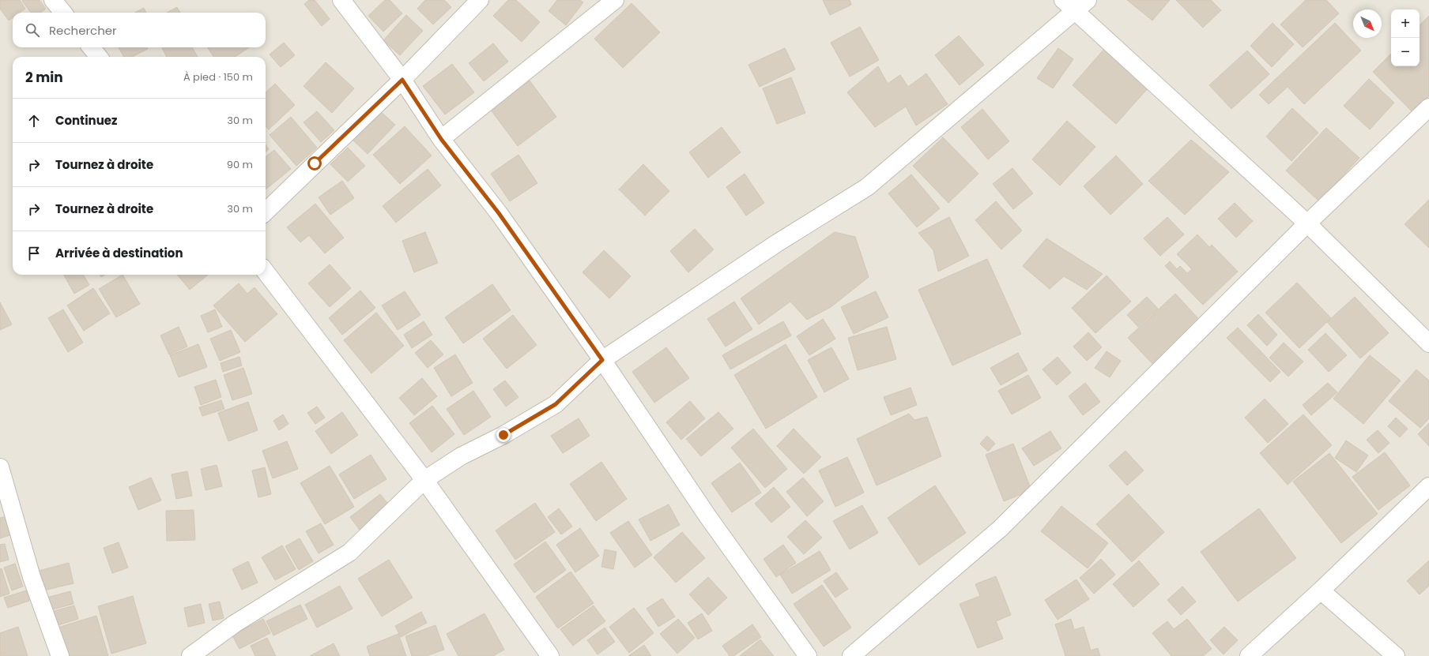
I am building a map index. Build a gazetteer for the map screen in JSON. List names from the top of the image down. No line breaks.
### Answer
{"north":"bottom right","page":{"map_buttons":["+","−"],"search":"Rechercher","heading":["2 min","À pied · 150 m"],"list":[["Continuez","30 m"],["Tournez à droite","90 m"],["Tournez à droite","30 m"],"Arrivée à destination"]}}
